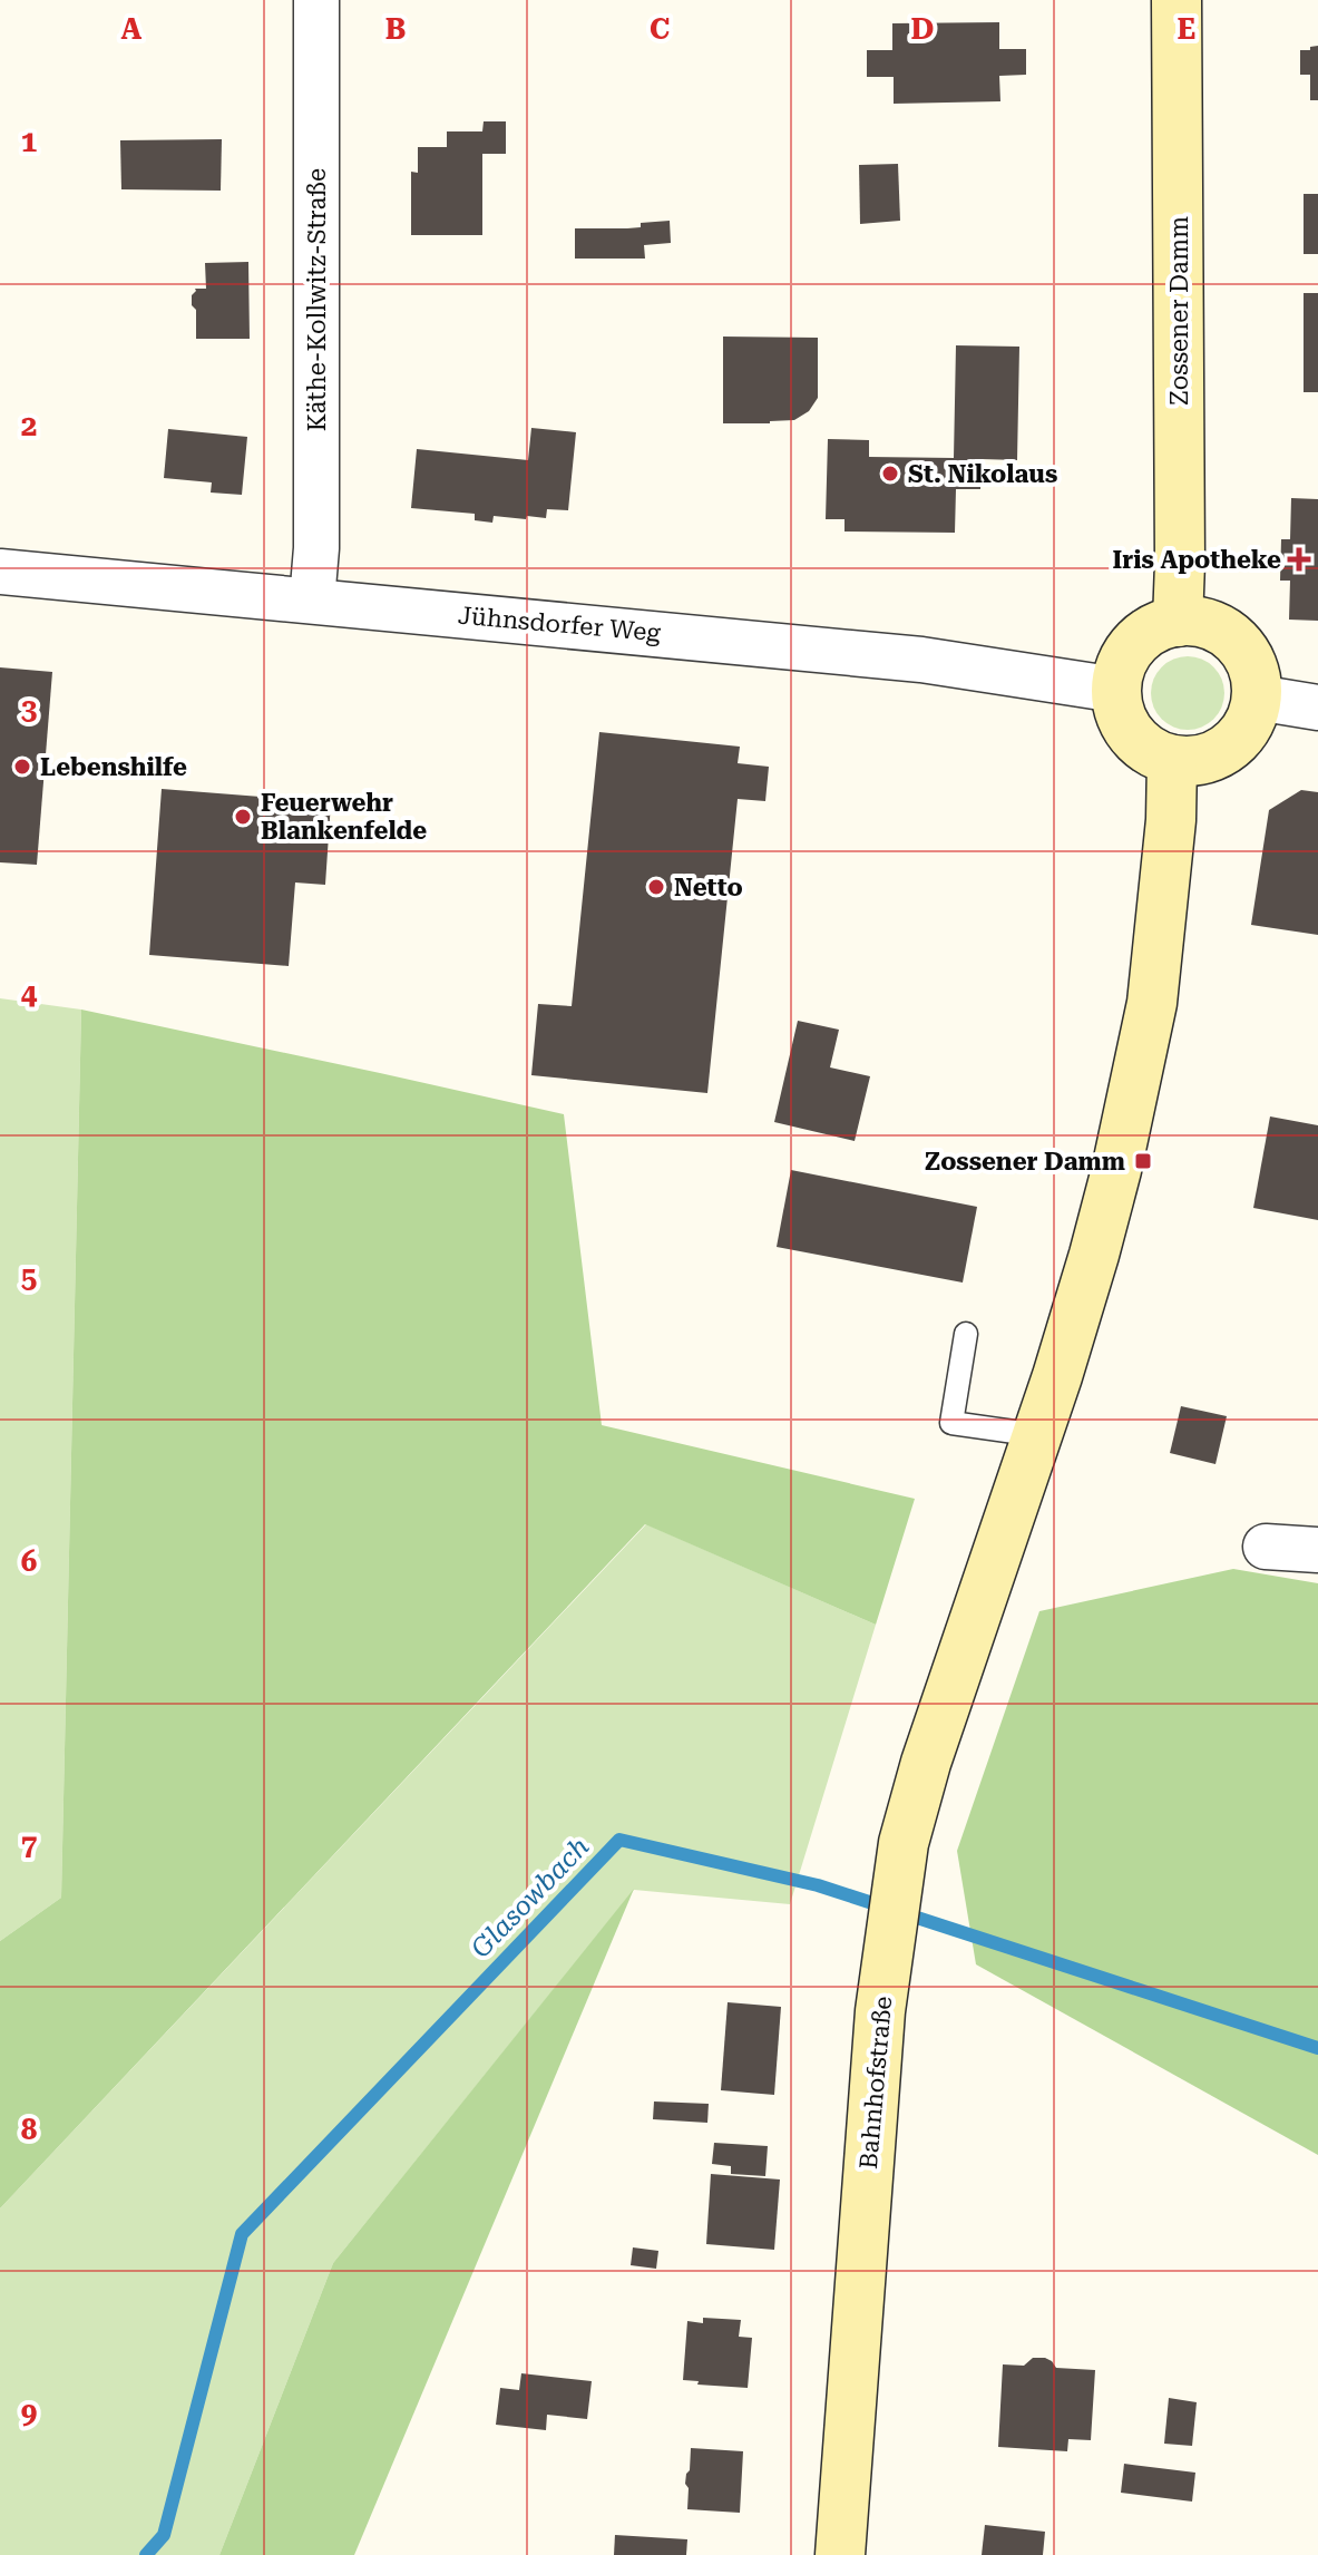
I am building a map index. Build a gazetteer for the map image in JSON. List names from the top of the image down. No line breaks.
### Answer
{"streets":{"main road":["Zossener Damm","Bahnhofstraße"],"street":["Käthe-Kollwitz-Straße","Jühnsdorfer Weg"]},"crossings":[["Käthe-Kollwitz-Straße","Jühnsdorfer Weg"],["Zossener Damm","Jühnsdorfer Weg"]],"water":["Glasowbach"],"places":{"other":["St. Nikolaus","Lebenshilfe","Feuerwehr Blankenfelde","Netto"],"health":["Iris Apotheke"],"transit":["Zossener Damm"]},"grid":{"columns":["A","B","C","D","E"],"rows":["1","2","3","4","5","6","7","8","9"]}}
